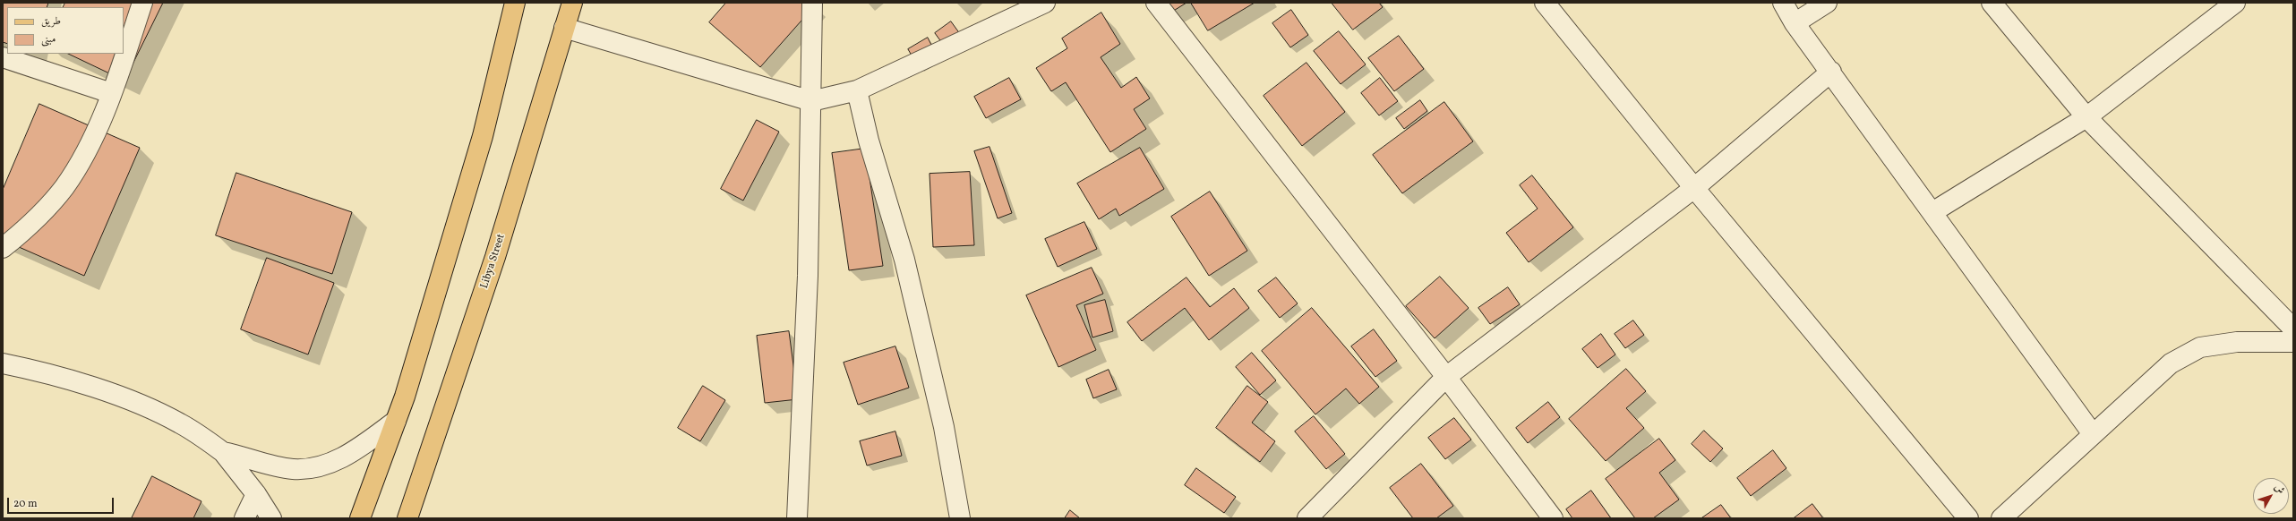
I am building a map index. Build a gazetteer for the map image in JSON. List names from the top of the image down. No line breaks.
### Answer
{"streets":{"main road":["Libya Street"]},"legend":["طريق","مبنى"],"scale_bar":"20 m","north":"top right"}
